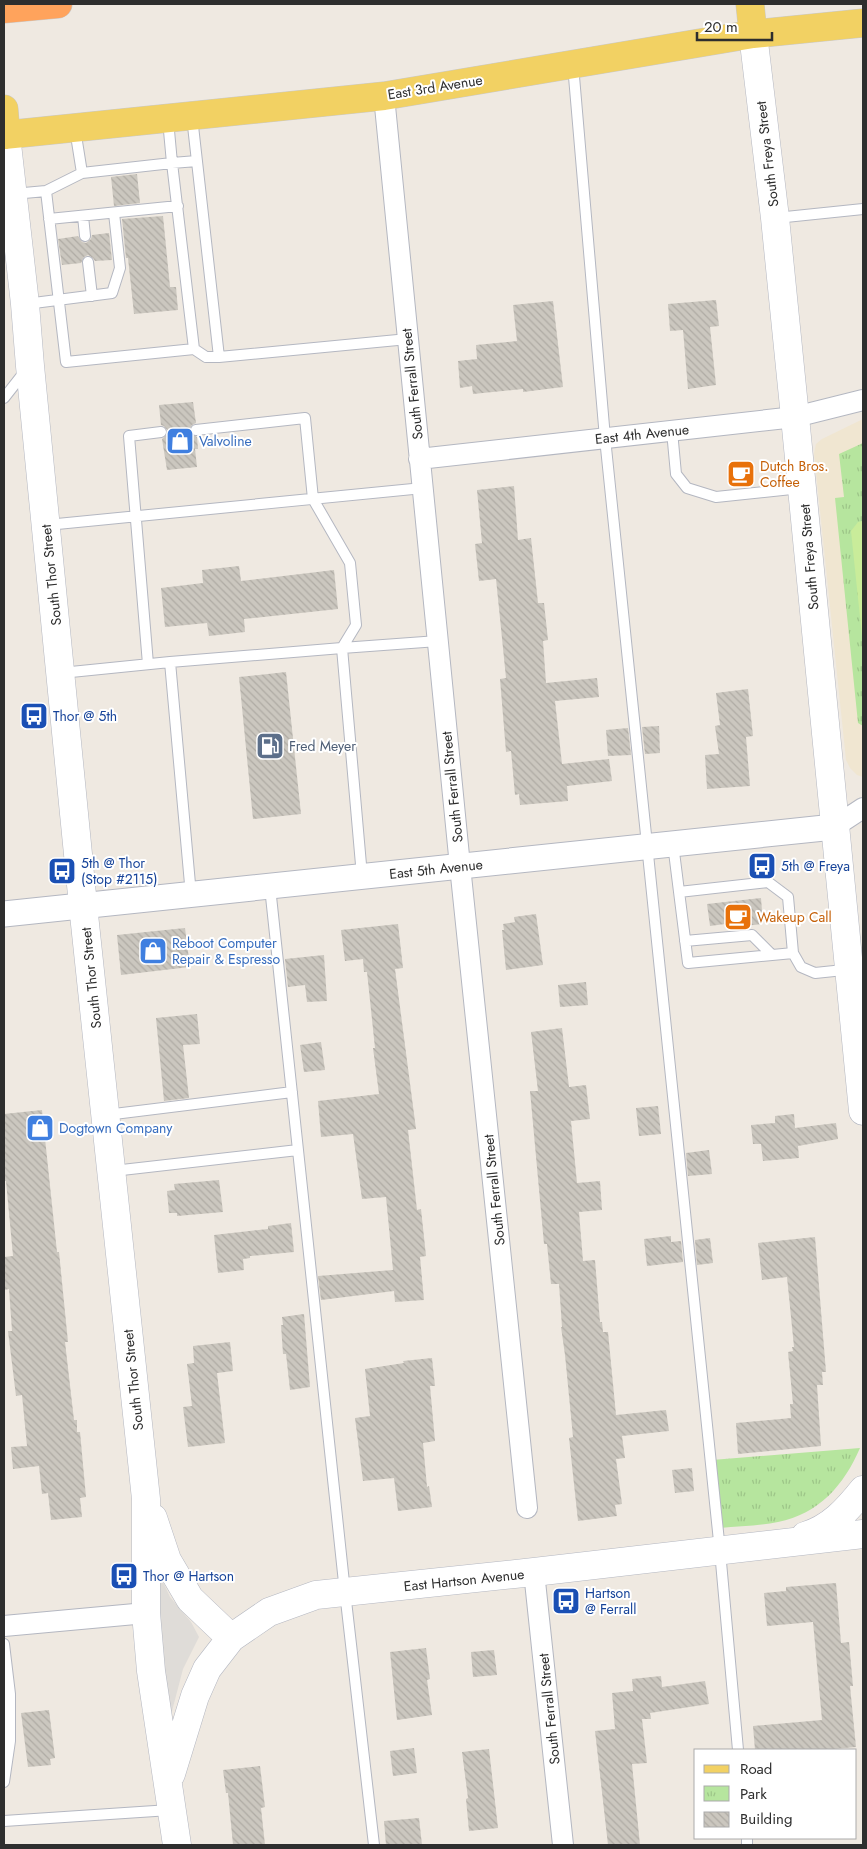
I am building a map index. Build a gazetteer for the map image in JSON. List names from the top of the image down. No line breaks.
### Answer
{"streets":{"main road":["East 3rd Avenue","South Freya Street","South Thor Street","East Hartson Avenue"],"street":["South Ferrall Street","East 4th Avenue","East 5th Avenue"]},"crossings":[["East 3rd Avenue","South Freya Street"],["East 3rd Avenue","South Ferrall Street"],["East 3rd Avenue","South Thor Street"],["South Freya Street","East 4th Avenue"],["South Freya Street","East 5th Avenue"],["South Ferrall Street","East 4th Avenue"],["South Ferrall Street","East 5th Avenue"],["South Ferrall Street","East Hartson Avenue"],["South Thor Street","East 5th Avenue"],["South Thor Street","East Hartson Avenue"]],"places":{"shop":["Valvoline","Reboot Computer Repair & Espresso","Dogtown Company"],"cafe":["Dutch Bros. Coffee","Wakeup Call"],"bus stop":["Thor @ 5th","5th @ Freya","5th @ Thor (Stop #2115)","Thor @ Hartson","Hartson @ Ferrall"],"fuel station":["Fred Meyer"]},"legend":["Road","Park","Building"],"scale_bar":"20 m"}
